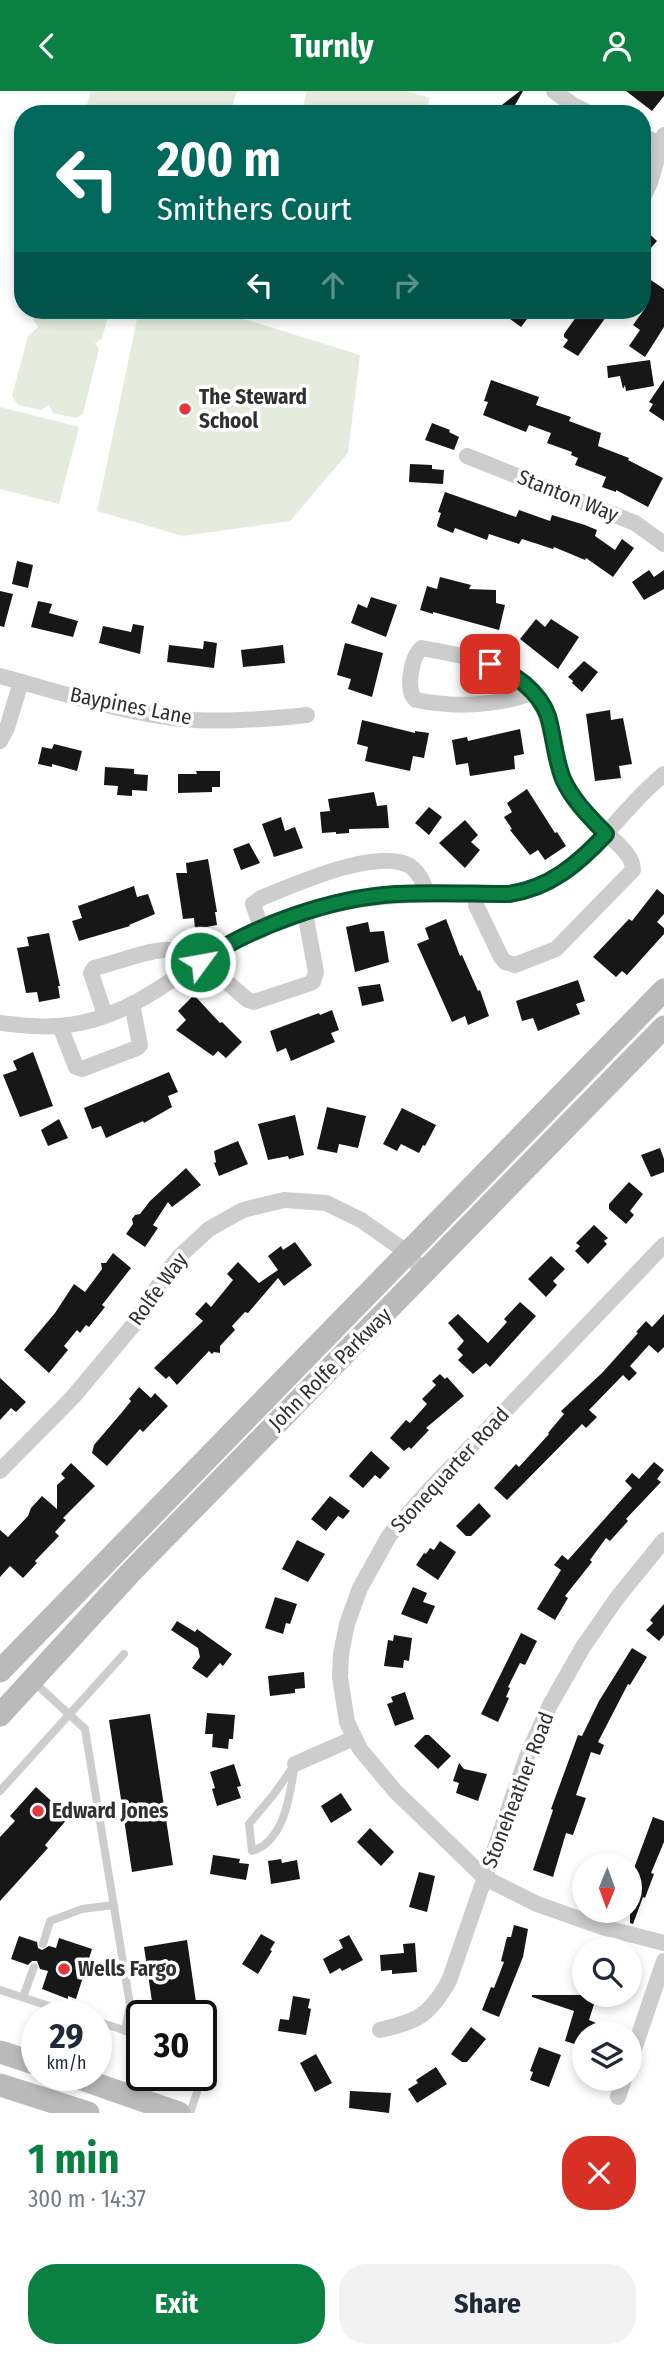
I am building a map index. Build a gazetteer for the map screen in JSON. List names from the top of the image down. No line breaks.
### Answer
{"streets":{"main road":["John Rolfe Parkway"],"street":["Stanton Way","Baypines Lane","Rolfe Way","Stonequarter Road","Stoneheather Road"]},"crossings":[["Rolfe Way","John Rolfe Parkway"],["Stonequarter Road","Stoneheather Road"]],"places":["The Steward School","Edward Jones","Wells Fargo"],"north":"bottom","page":{"header":"Turnly","turn":["200 m","Smithers Court"],"speed":"29 km/h","limit":"30","heading":["1 min","300 m · 14:37"],"buttons":["Exit","Share"]}}
